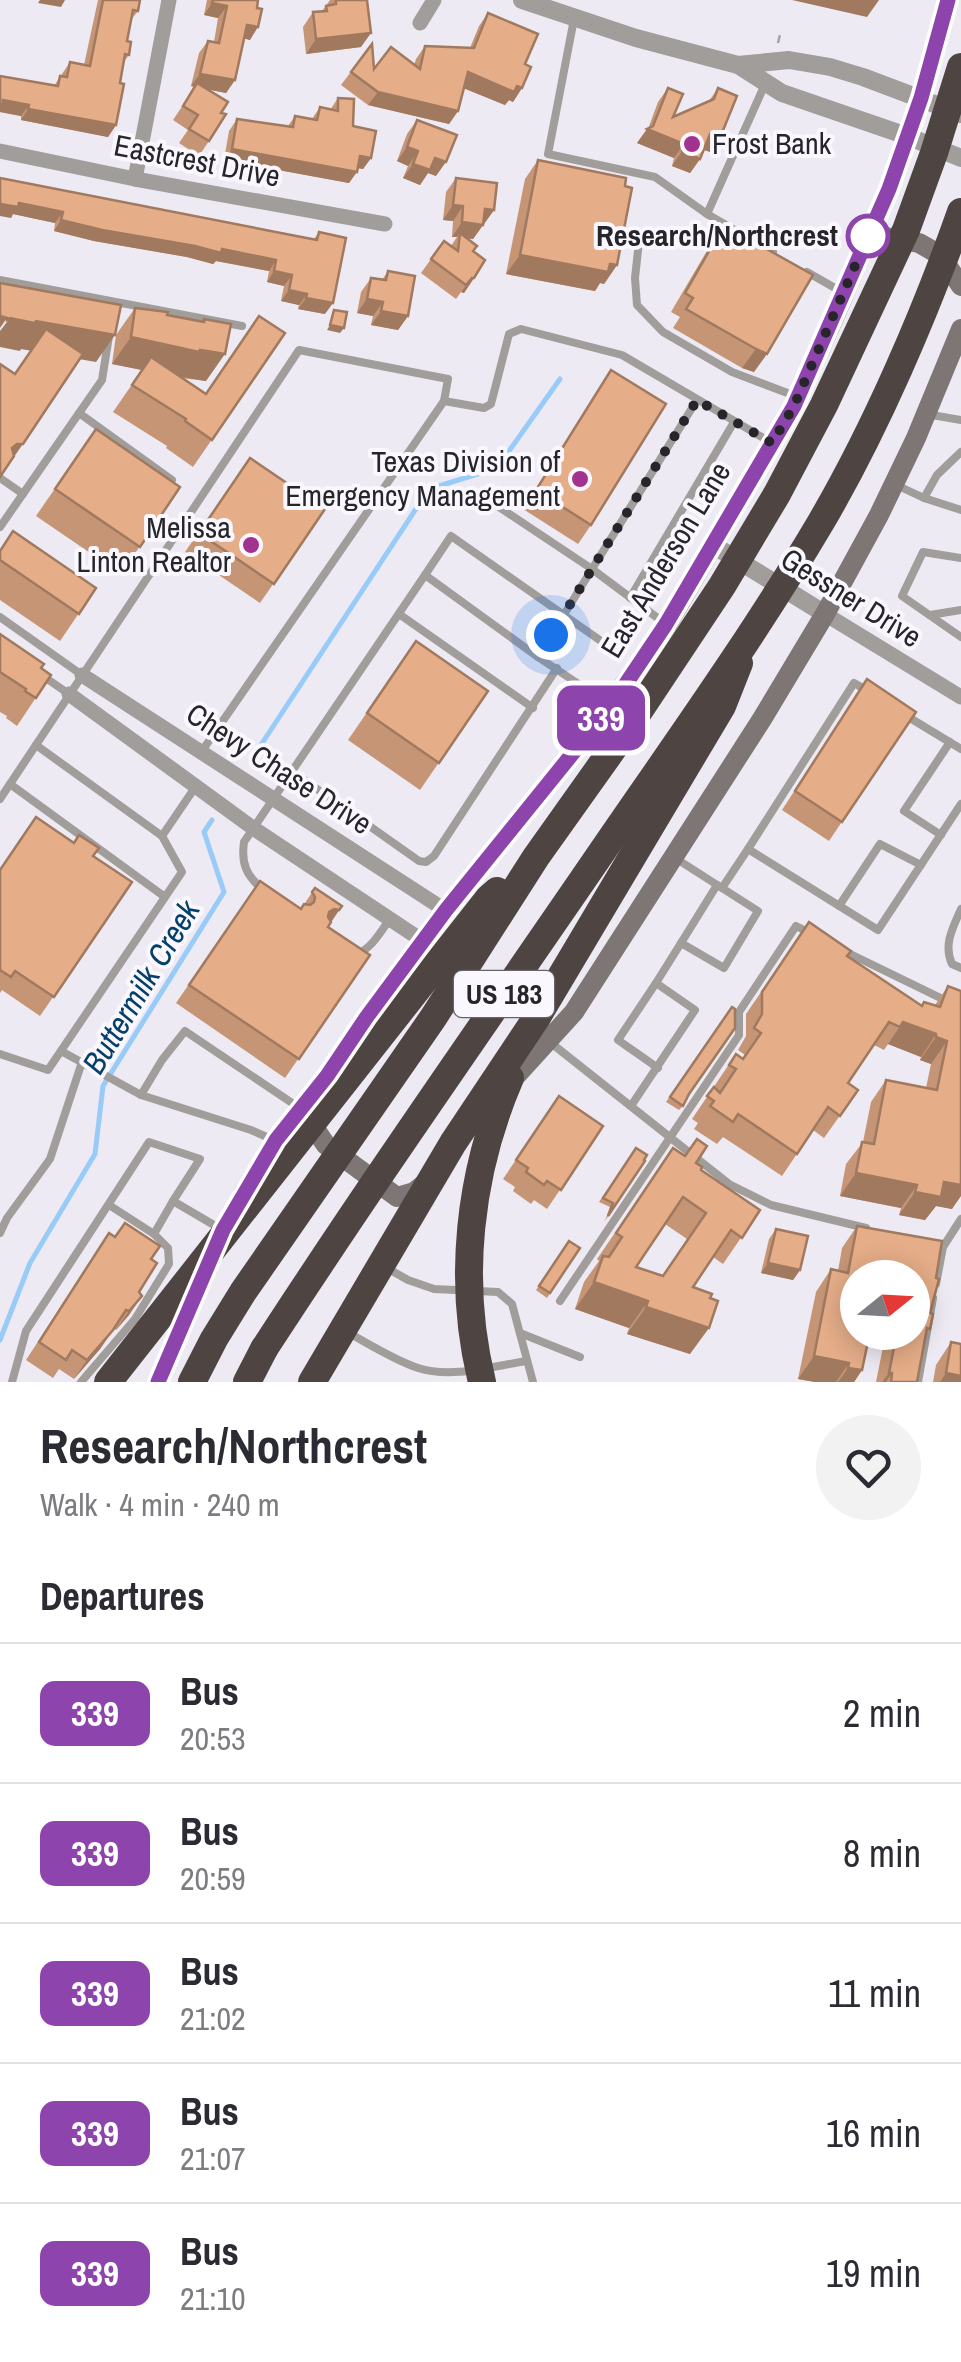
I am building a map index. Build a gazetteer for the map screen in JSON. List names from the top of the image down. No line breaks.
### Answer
{"streets":{"highway":["US 183"],"main road":["East Anderson Lane"],"street":["Eastcrest Drive","Gessner Drive","Chevy Chase Drive"]},"crossings":[["East Anderson Lane","Gessner Drive"],["East Anderson Lane","Chevy Chase Drive"]],"water":["Buttermilk Creek"],"places":["Frost Bank","Research/Northcrest","Texas Division of Emergency Management","Melissa Linton Realtor"],"lines":["bus line 339"],"north":"right","page":{"on_map":"339","heading":[["Research/Northcrest","Walk · 4 min · 240 m"],"Departures"],"list":[{"mark":"339","name":"Bus","note":"20:53","value":"2 min"},{"mark":"339","name":"Bus","note":"20:59","value":"8 min"},{"mark":"339","name":"Bus","note":"21:02","value":"11 min"},{"mark":"339","name":"Bus","note":"21:07","value":"16 min"},{"mark":"339","name":"Bus","note":"21:10","value":"19 min"}]}}
